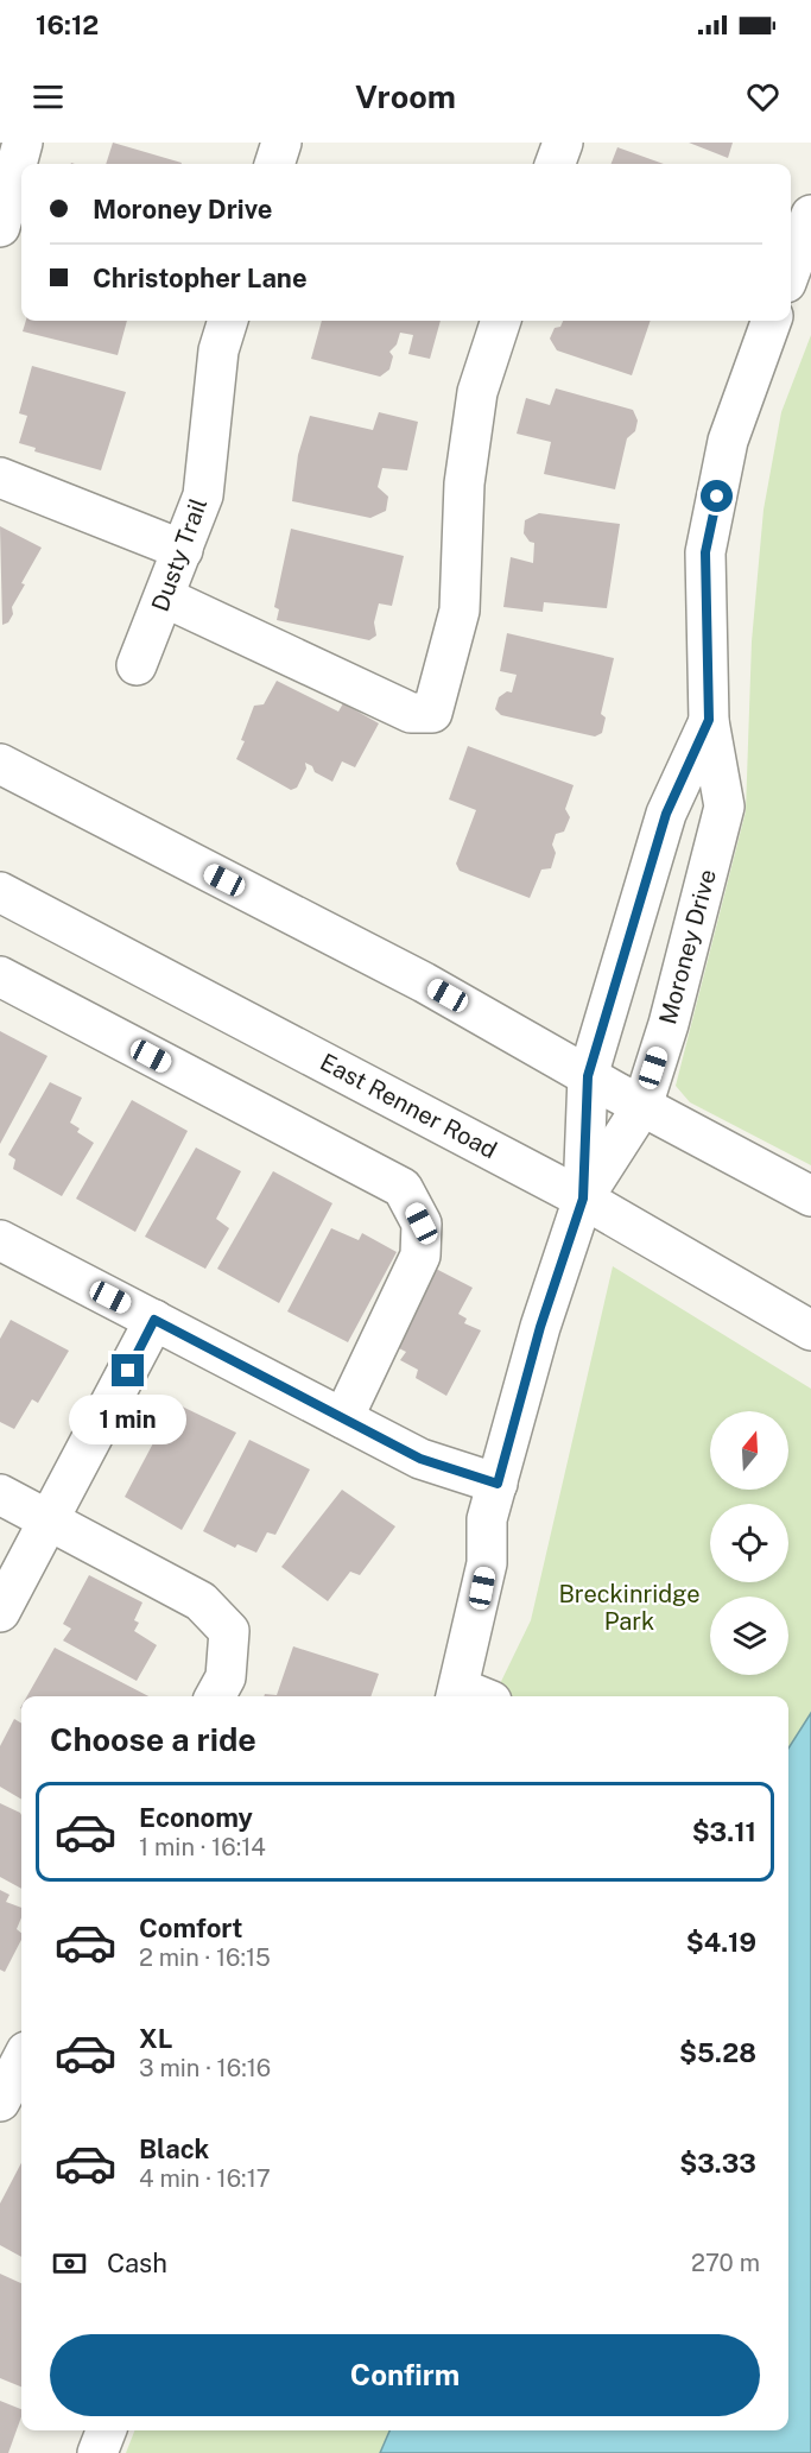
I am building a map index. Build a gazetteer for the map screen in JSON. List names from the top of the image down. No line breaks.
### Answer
{"streets":{"street":["Dusty Trail","Moroney Drive","East Renner Road"]},"crossings":[["Moroney Drive","East Renner Road"]],"parks":["Breckinridge Park"],"north":"top","page":{"status":"16:12","header":"Vroom","banner":["Moroney Drive","Christopher Lane"],"bubble":"1 min","heading":"Choose a ride","list":[{"name":"Economy","note":"1 min · 16:14","value":"$3.11"},{"name":"Comfort","note":"2 min · 16:15","value":"$4.19"},{"name":"XL","note":"3 min · 16:16","value":"$5.28"},{"name":"Black","note":"4 min · 16:17","value":"$3.33"}],"pay":["Cash","270 m"],"buttons":"Confirm"}}
